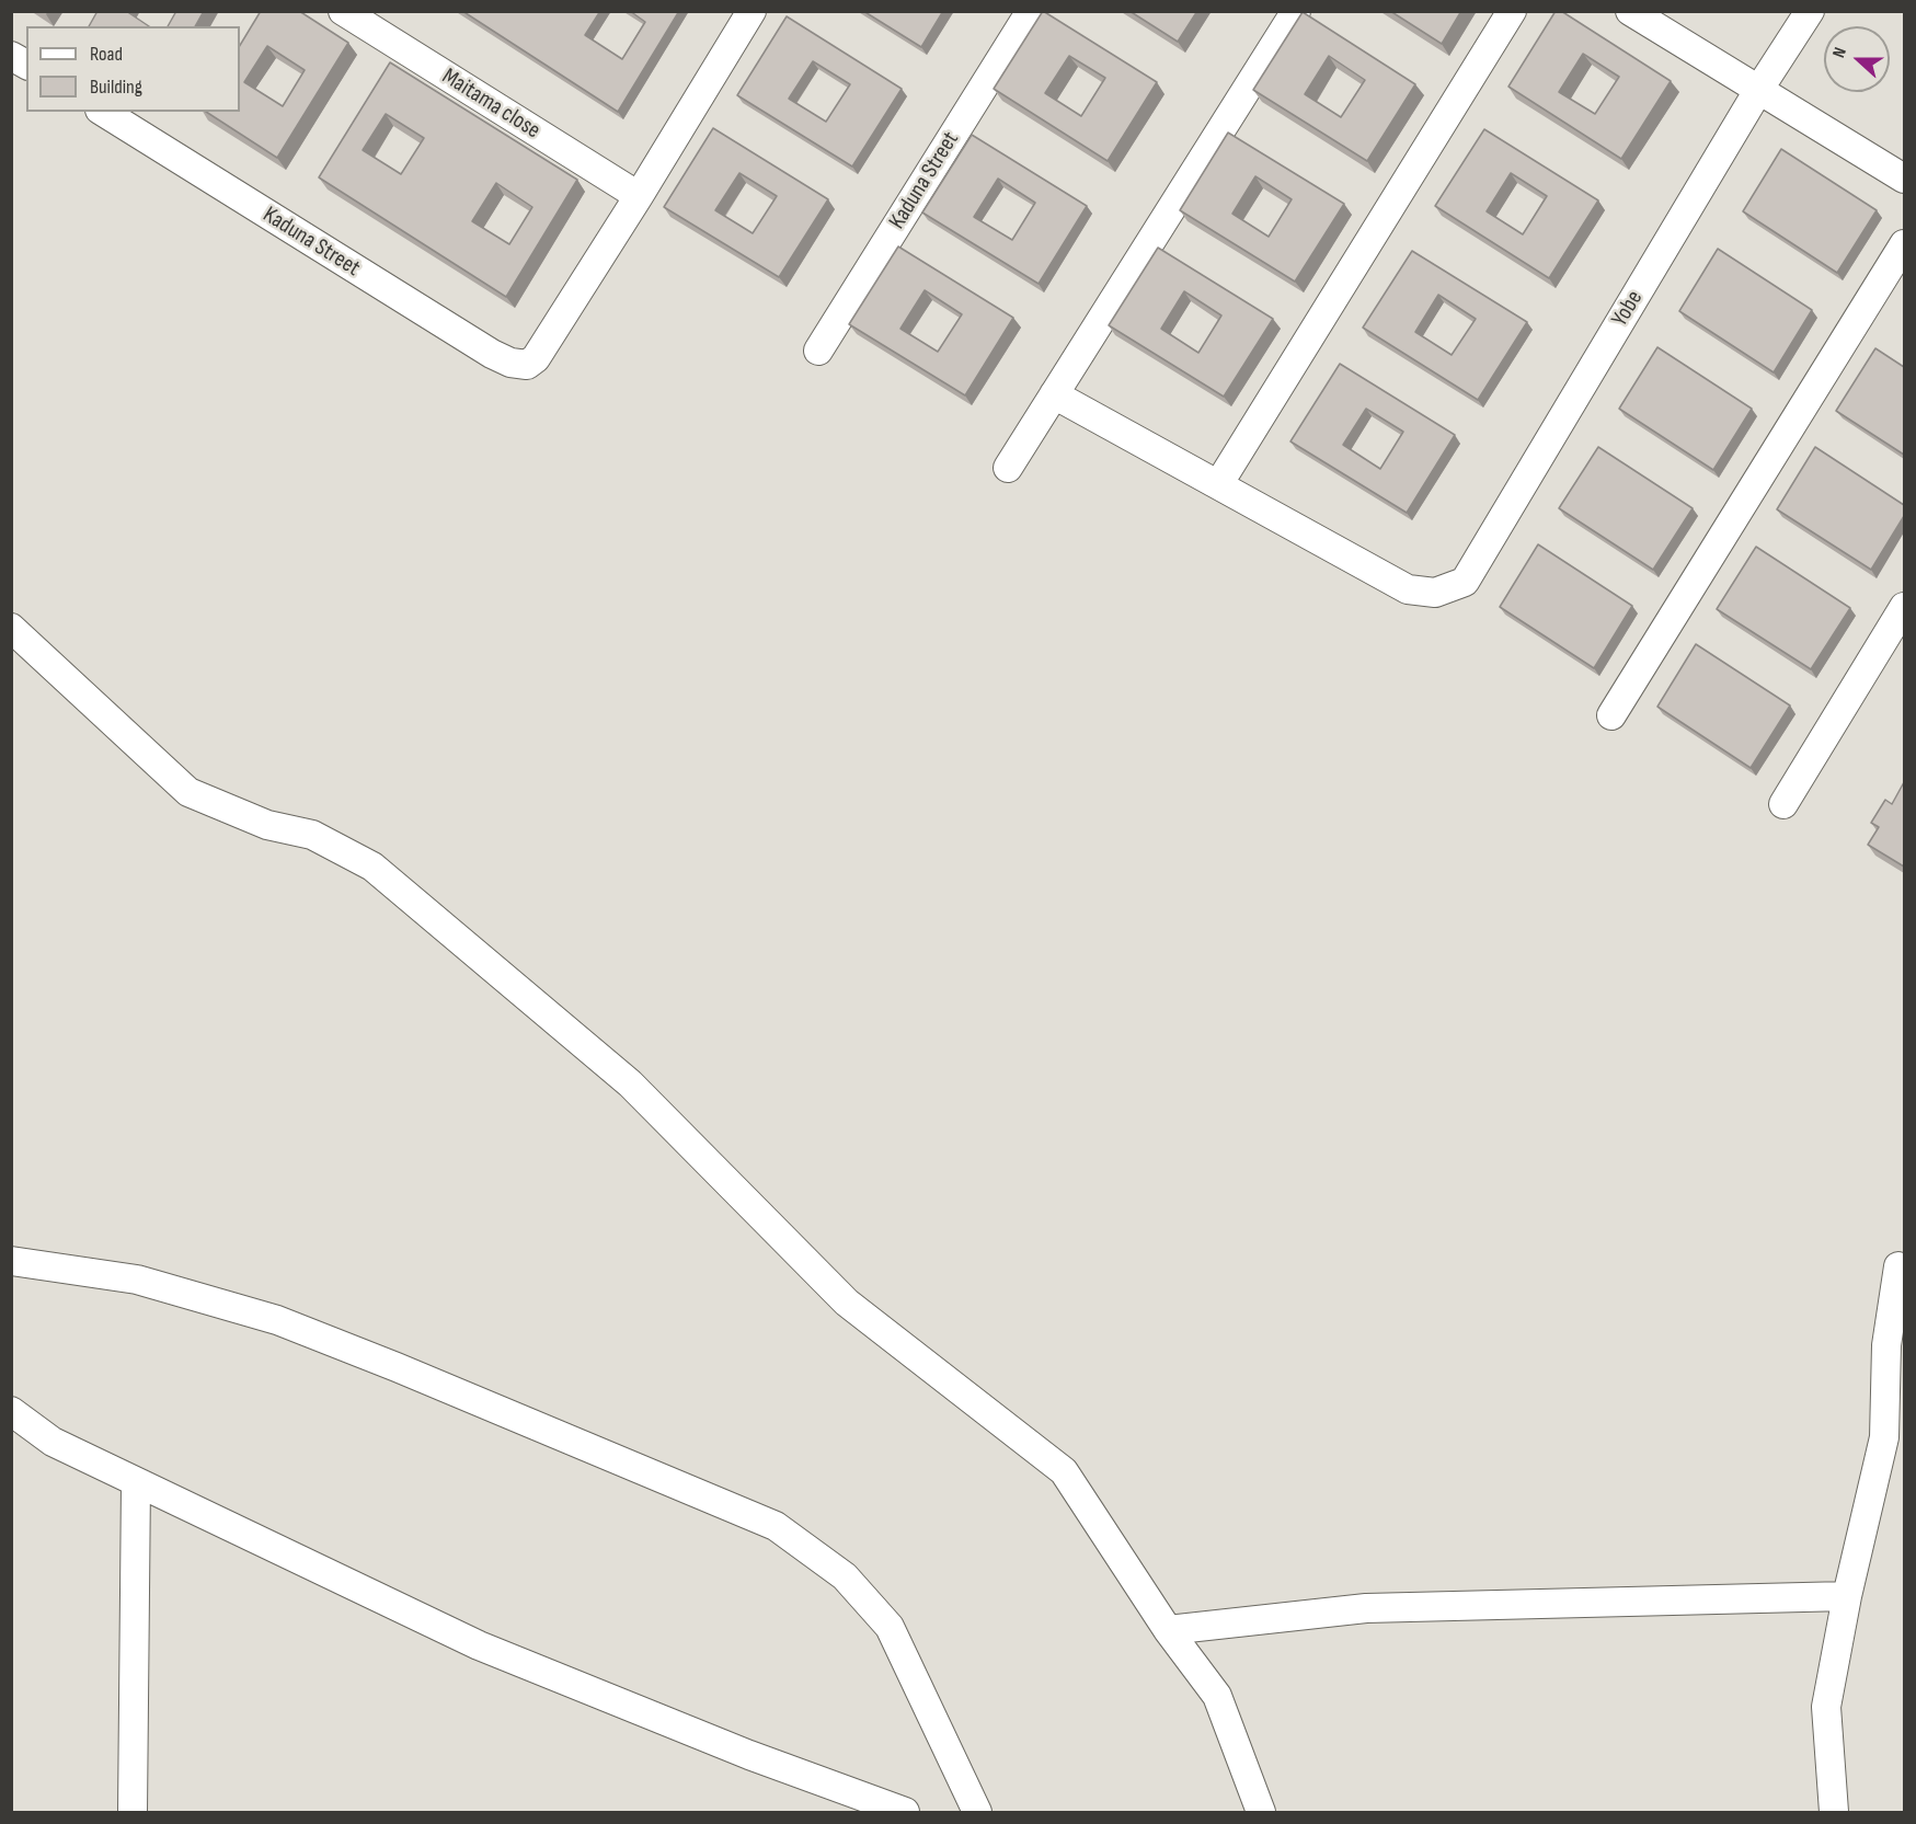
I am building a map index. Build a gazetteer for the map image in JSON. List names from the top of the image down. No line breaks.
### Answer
{"streets":{"street":["Maitama close","Kaduna Street","Yobe"]},"crossings":[["Maitama close","Kaduna Street"]],"legend":["Road","Building"],"north":"left"}
